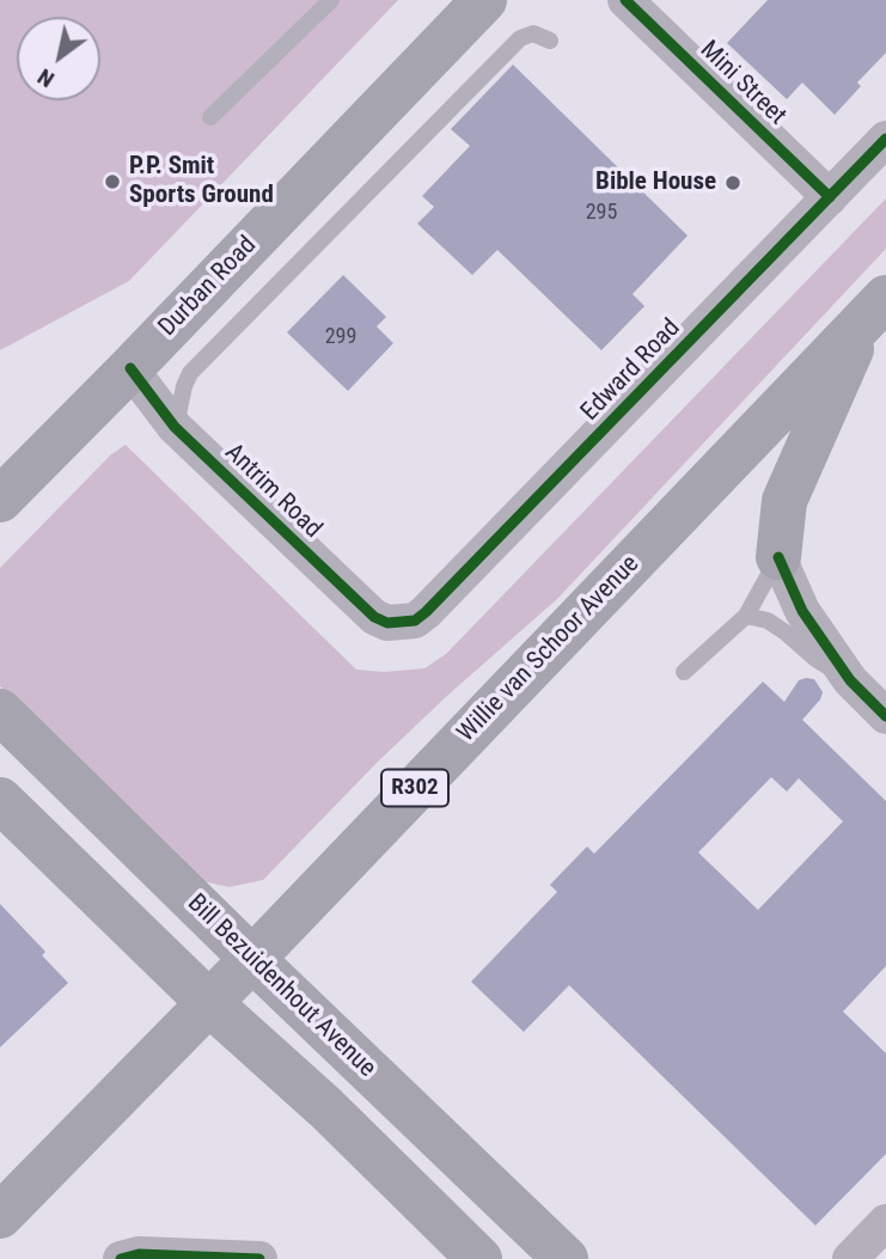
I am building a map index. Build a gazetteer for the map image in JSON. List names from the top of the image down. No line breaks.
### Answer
{"streets":{"main road":["Durban Road","Willie van Schoor Avenue","R302","Bill Bezuidenhout Avenue"],"street":["Mini Street","Edward Road","Antrim Road"]},"crossings":[["Mini Street","Edward Road"],["Durban Road","Antrim Road"],["Edward Road","Antrim Road"],["Willie van Schoor Avenue","Bill Bezuidenhout Avenue"]],"places":["P.P. Smit Sports Ground","Bible House"],"house_numbers":["295","299"],"north":"bottom left"}
